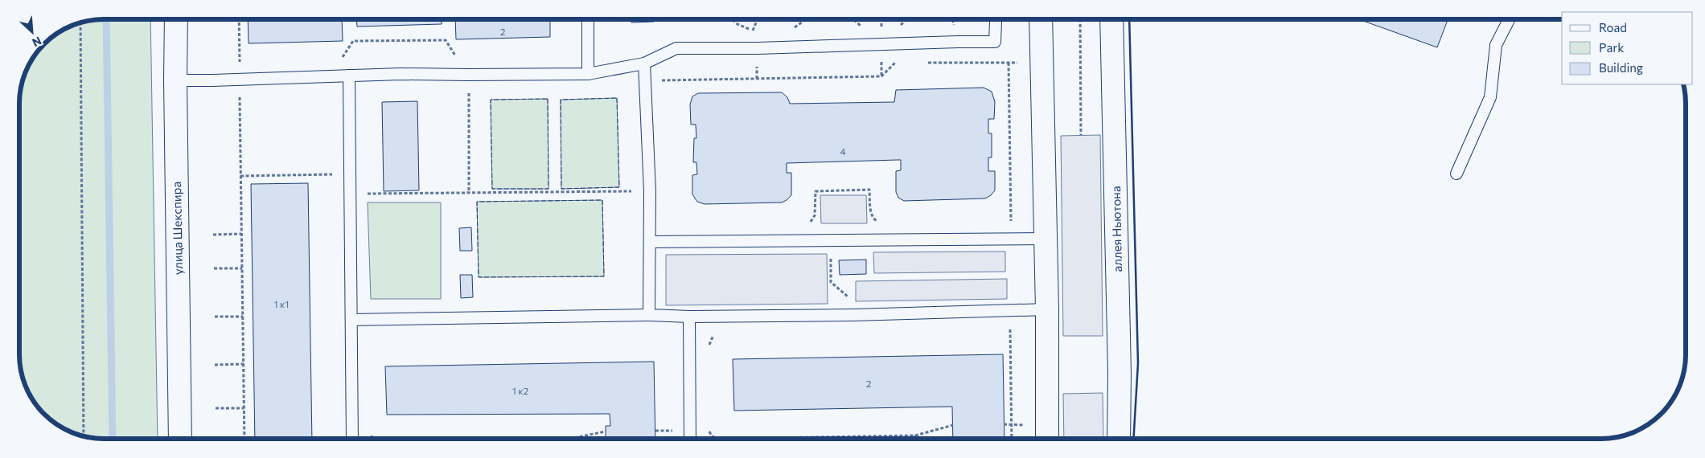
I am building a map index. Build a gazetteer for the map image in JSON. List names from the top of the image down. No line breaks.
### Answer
{"streets":{"street":["улица Шекспира","аллея Ньютона"]},"house_numbers":["2","4","1 к1","2","1 к2"],"legend":["Road","Park","Building"],"north":"bottom right"}
